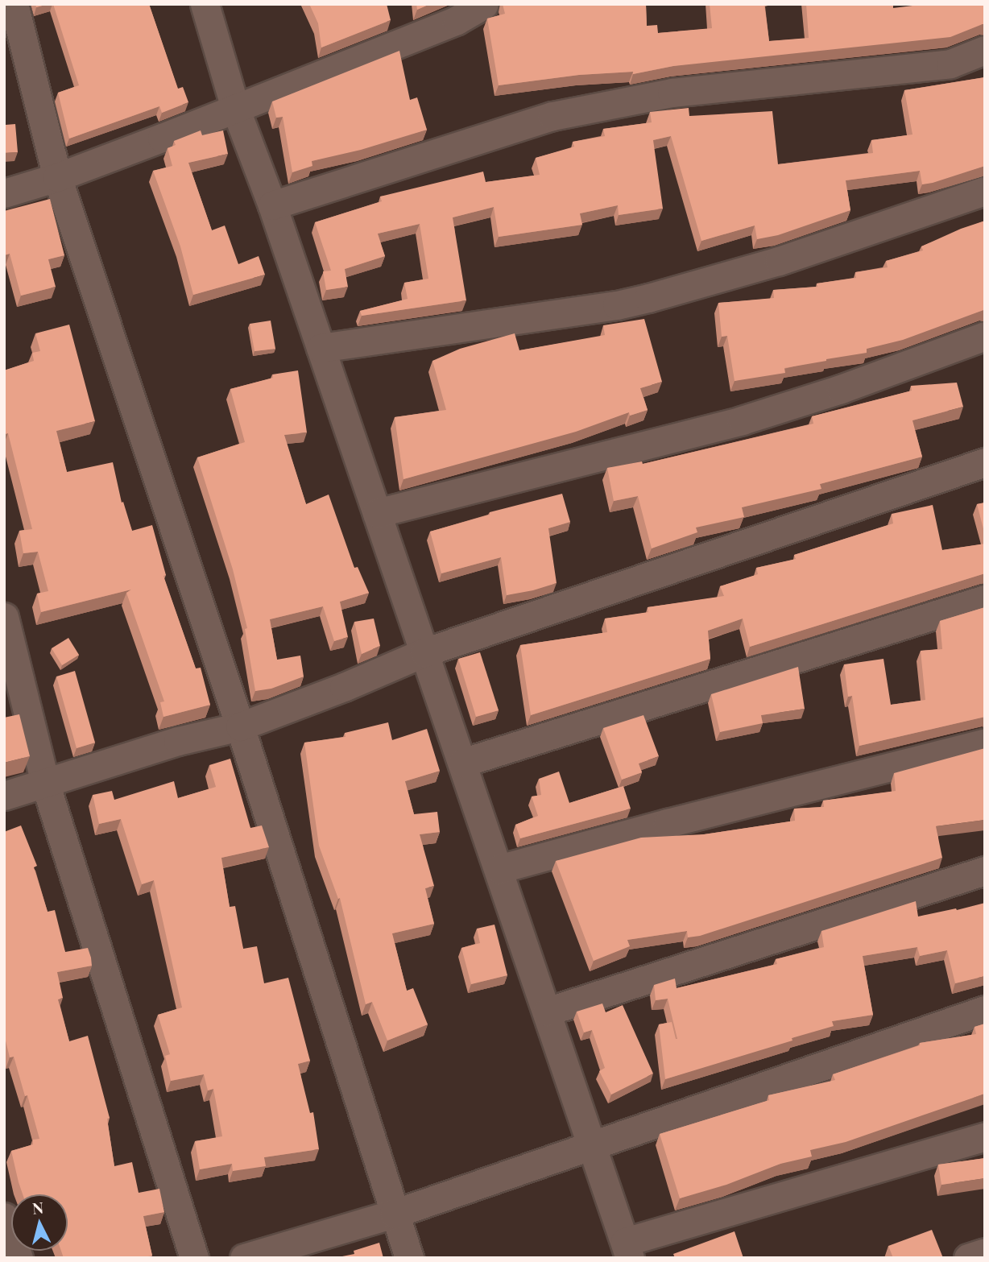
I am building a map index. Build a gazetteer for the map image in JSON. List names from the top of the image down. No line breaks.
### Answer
{"north":"top"}
